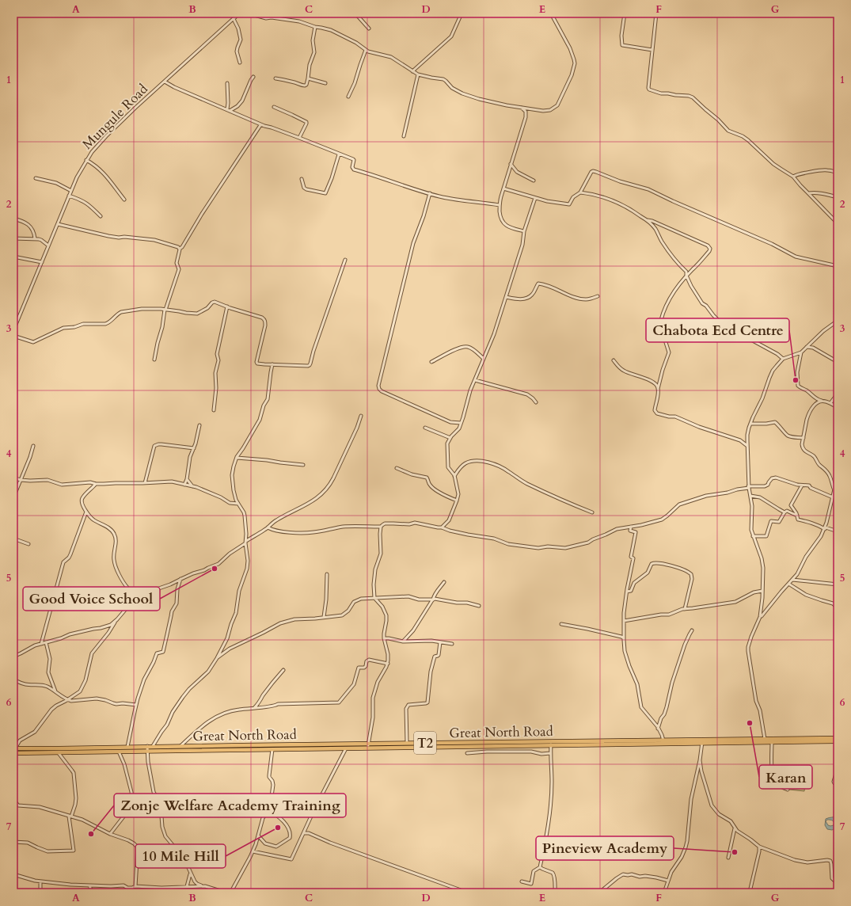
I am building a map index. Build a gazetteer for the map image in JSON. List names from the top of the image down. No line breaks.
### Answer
{"streets":{"highway":["Great North Road","T2"],"street":["Mungule Road"]},"places":["Chabota Ecd Centre","Good Voice School","Karan","10 Mile Hill","Zonje Welfare Academy Training","Pineview Academy"],"grid":{"columns":["A","B","C","D","E","F","G"],"rows":["1","2","3","4","5","6","7"]}}
